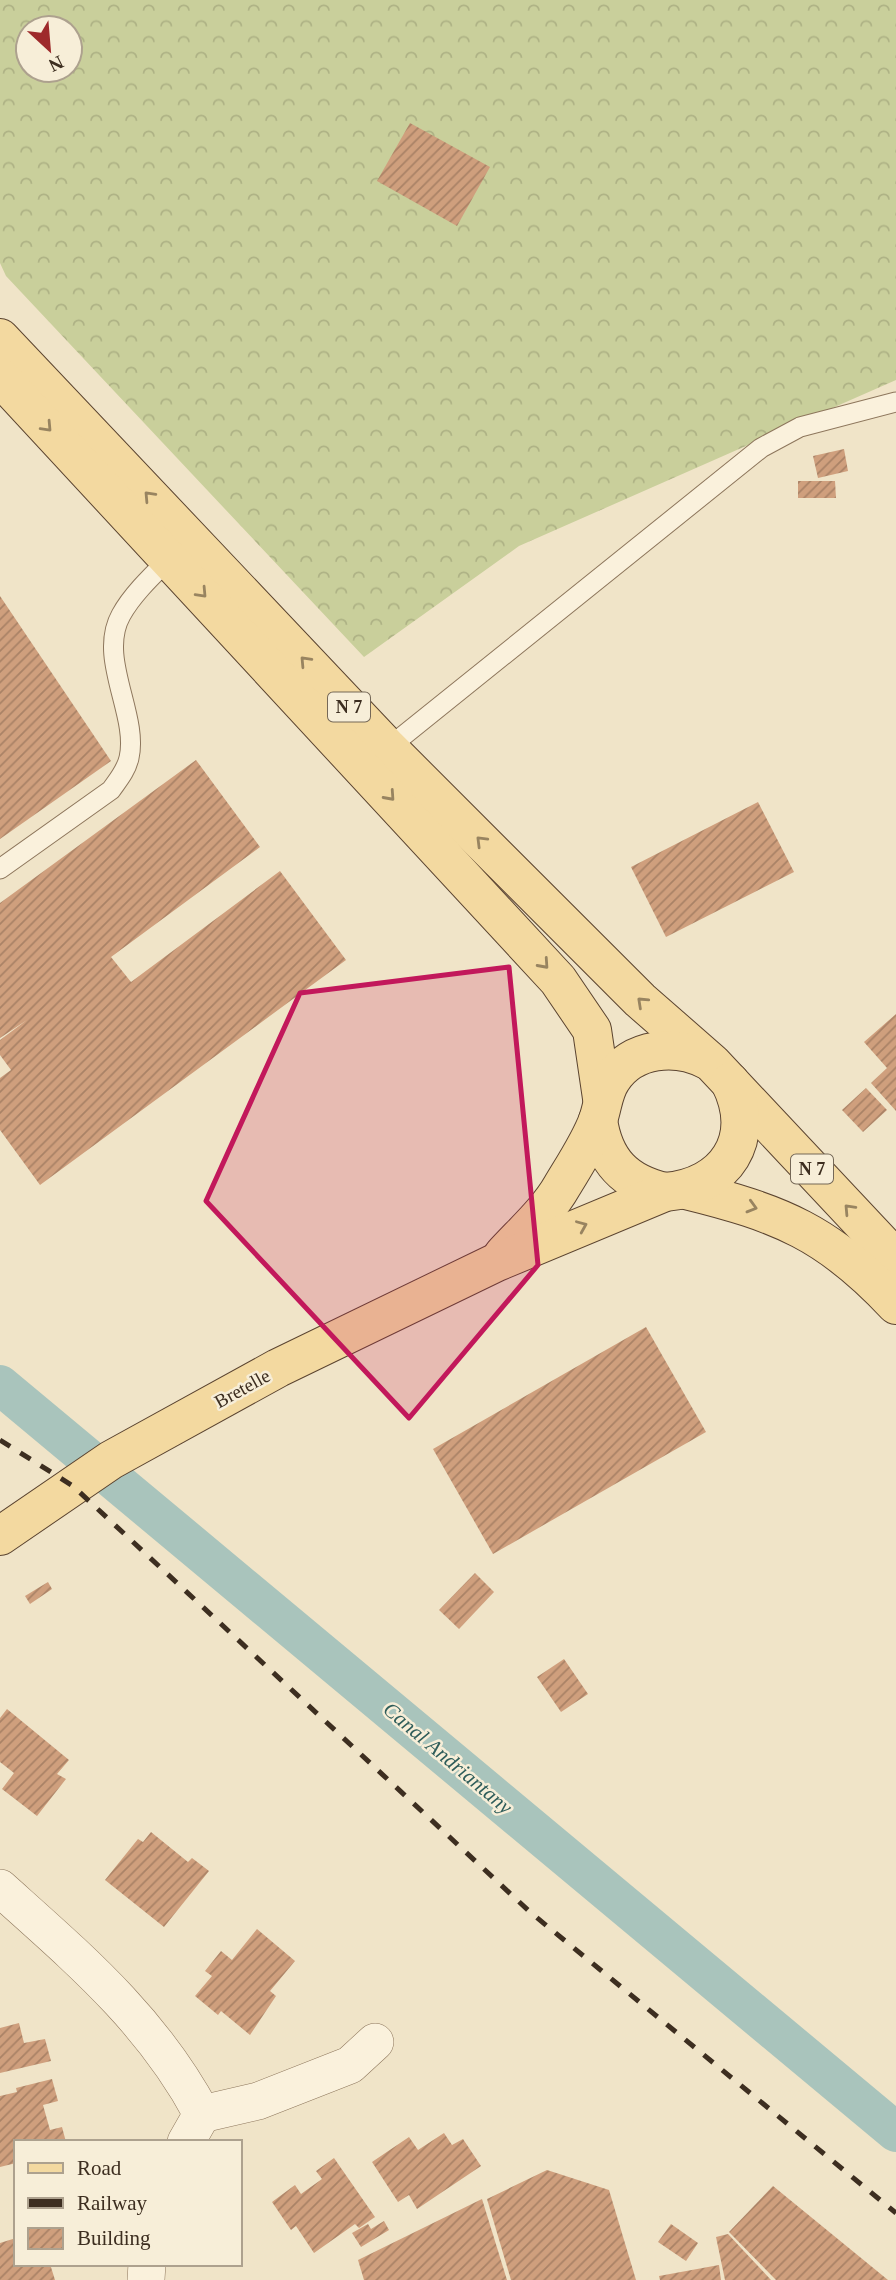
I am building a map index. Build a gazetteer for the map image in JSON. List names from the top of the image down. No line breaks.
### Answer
{"streets":{"main road":["N 7","Bretelle"]},"crossings":[["N 7","Bretelle"]],"water":["Canal Andriantany"],"legend":["Road","Railway","Building"],"north":"bottom right"}
